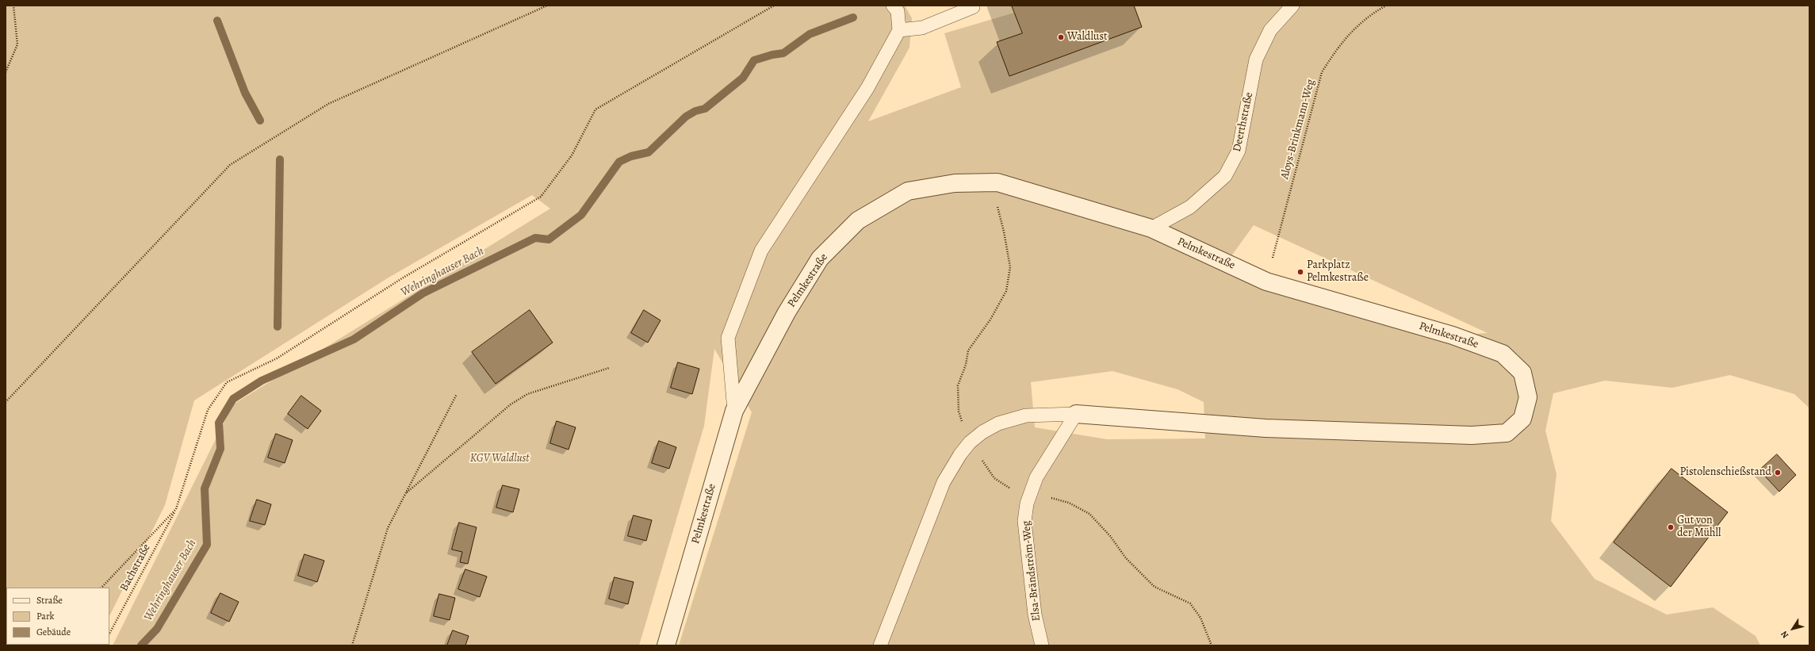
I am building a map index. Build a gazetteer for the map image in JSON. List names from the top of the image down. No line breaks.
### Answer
{"streets":{"street":["Pelmkestraße"],"lane":["Deerthstraße","Elsa-Brändström-Weg"],"path":["Aloys-Brinkmann-Weg","Bachstraße"]},"crossings":[["Deerthstraße","Pelmkestraße"],["Aloys-Brinkmann-Weg","Pelmkestraße"],["Pelmkestraße","Elsa-Brändström-Weg"]],"water":["Wehringhauser Bach"],"parks":["KGV Waldlust"],"places":["Waldlust","Parkplatz Pelmkestraße","Pistolenschießstand","Gut von der Mühll"],"legend":["Straße","Park","Gebäude"],"north":"bottom left"}
